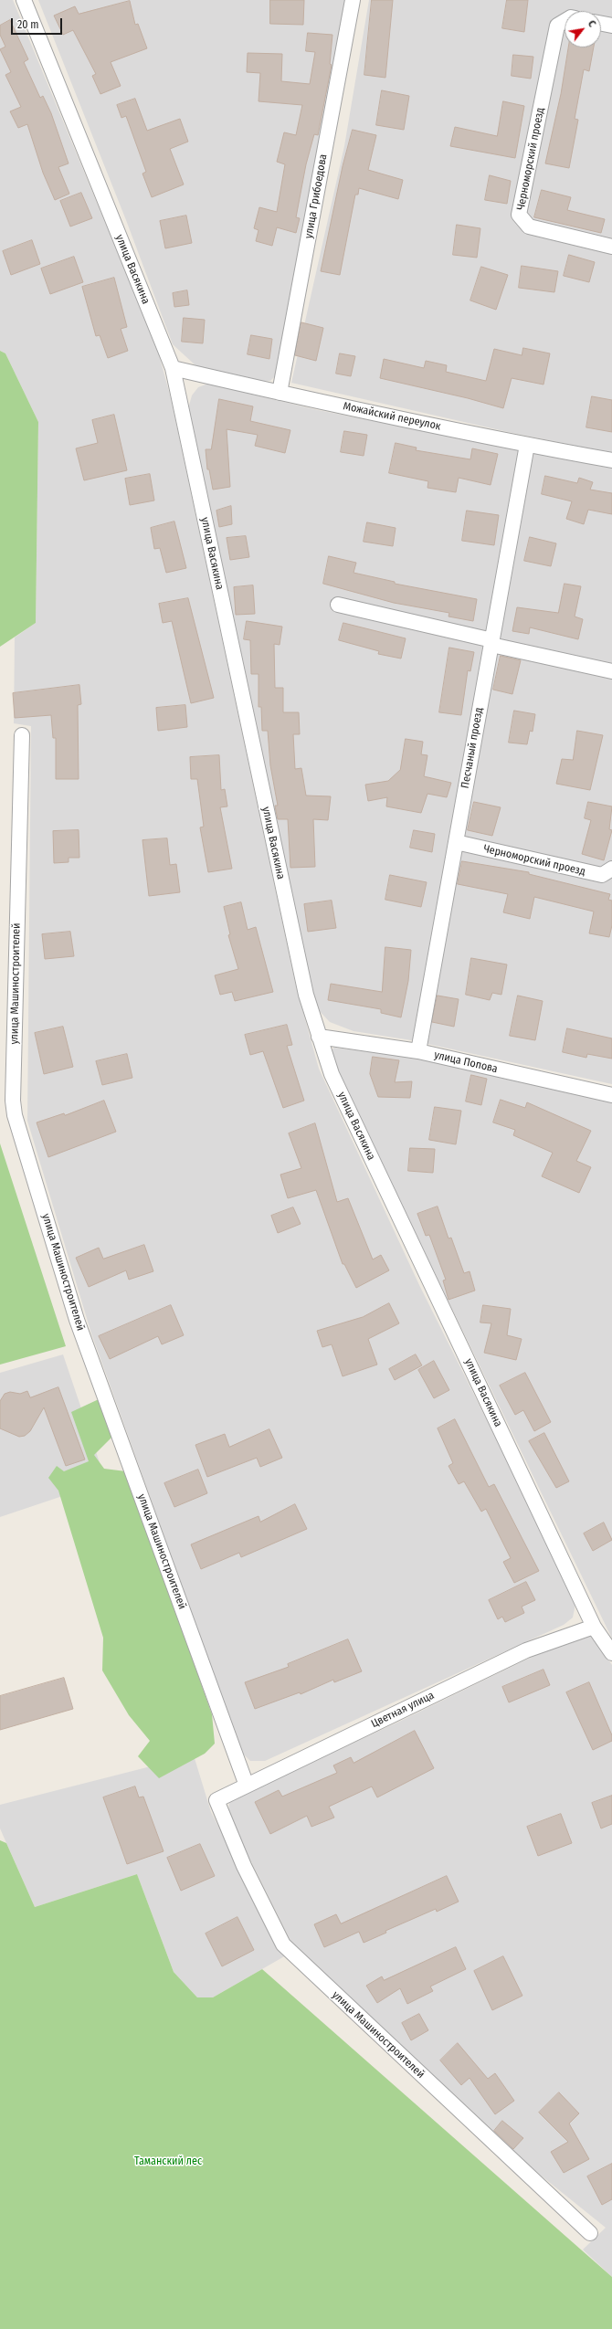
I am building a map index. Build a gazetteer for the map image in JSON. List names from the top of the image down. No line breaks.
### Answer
{"streets":{"street":["Черноморский проезд","улица Грибоедова","улица Васякина","Можайский переулок","Песчаный проезд","улица Машиностроителей","улица Попова","Цветная улица"]},"crossings":[["Черноморский проезд","Песчаный проезд"],["улица Грибоедова","Можайский переулок"],["улица Васякина","Можайский переулок"],["улица Васякина","улица Попова"],["улица Васякина","Цветная улица"],["Можайский переулок","Песчаный проезд"],["Песчаный проезд","улица Попова"],["улица Машиностроителей","Цветная улица"]],"parks":["Таманский лес"],"scale_bar":"20 m","north":"top right"}
